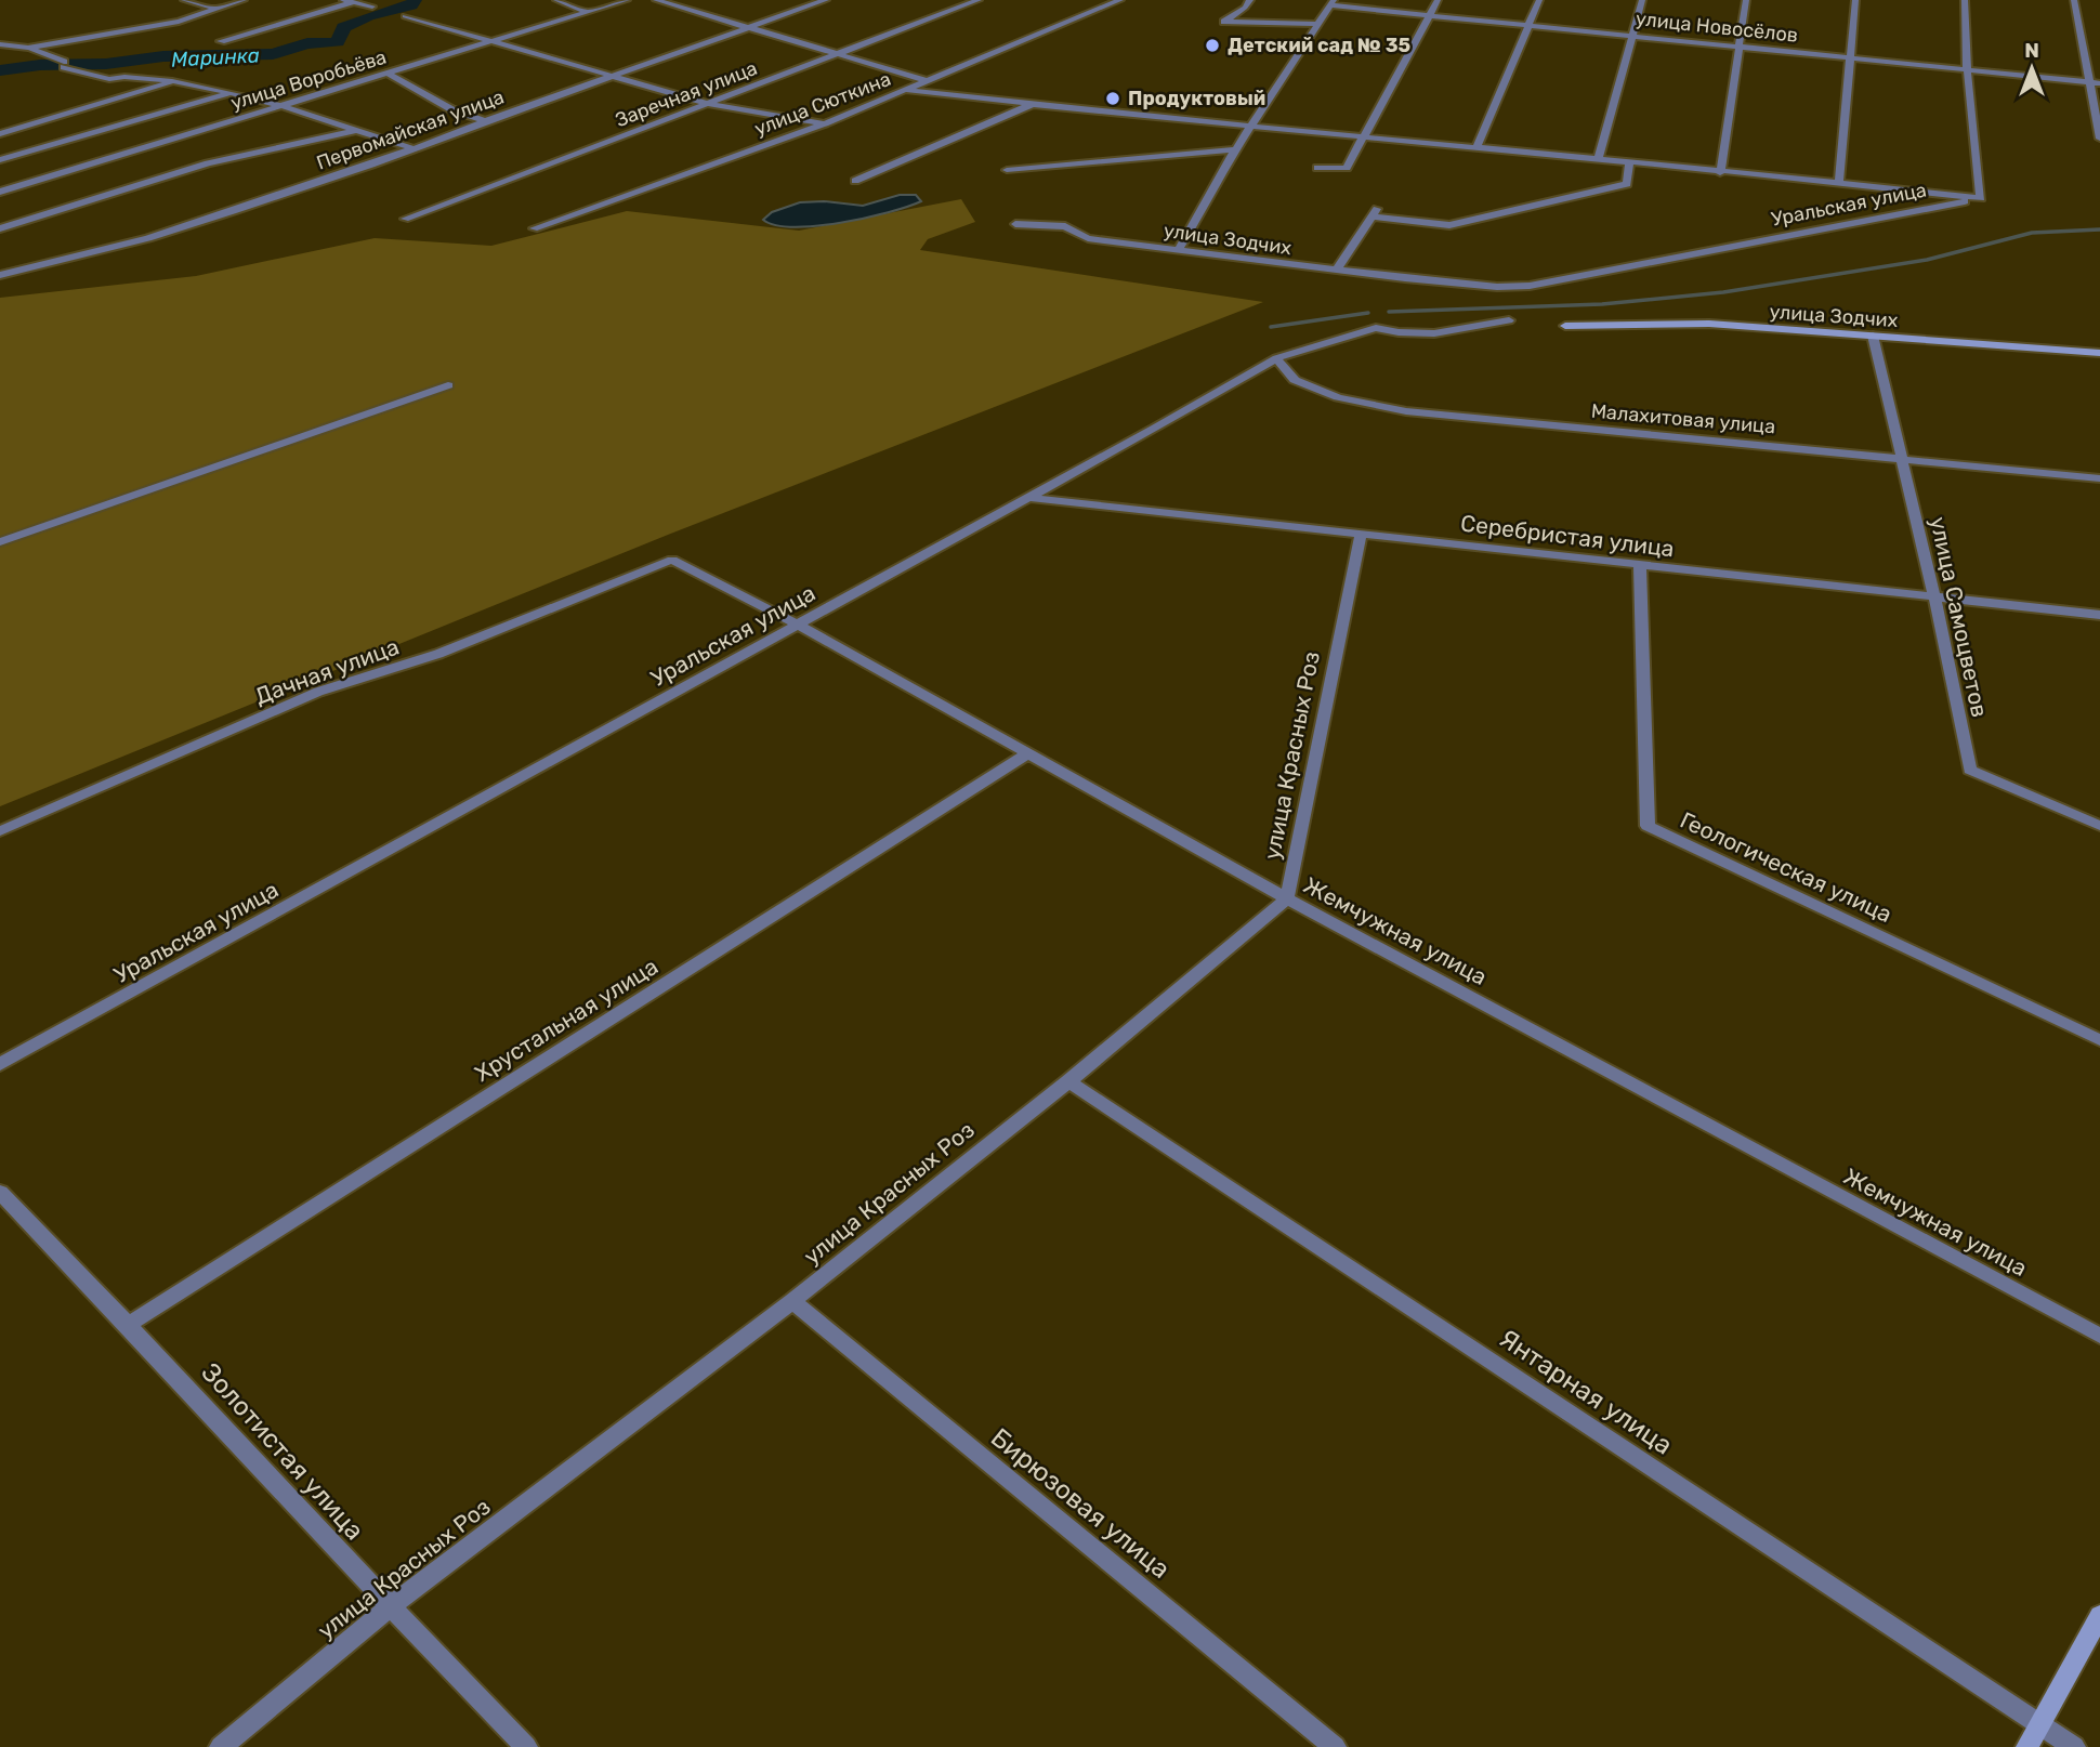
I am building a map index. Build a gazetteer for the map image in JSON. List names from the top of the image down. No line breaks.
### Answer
{"streets":{"street":["улица Новосёлов","улица Воробьёва","Заречная улица","улица Сюткина","Первомайская улица","Уральская улица","улица Зодчих","Малахитовая улица","Серебристая улица","улица Самоцветов","Дачная улица","улица Красных Роз","Геологическая улица","Жемчужная улица","Хрустальная улица","Янтарная улица","Золотистая улица","Бирюзовая улица"]},"crossings":[["Уральская улица","улица Зодчих"],["Уральская улица","Малахитовая улица"],["Уральская улица","Серебристая улица"],["Уральская улица","Жемчужная улица"],["улица Зодчих","улица Самоцветов"],["Малахитовая улица","улица Самоцветов"],["Серебристая улица","улица Самоцветов"],["Серебристая улица","улица Красных Роз"],["Серебристая улица","Геологическая улица"],["Дачная улица","Жемчужная улица"],["улица Красных Роз","Жемчужная улица"],["улица Красных Роз","Янтарная улица"],["улица Красных Роз","Золотистая улица"],["улица Красных Роз","Бирюзовая улица"],["Жемчужная улица","Хрустальная улица"],["Хрустальная улица","Золотистая улица"]],"water":["Маринка"],"places":["Детский сад № 35","Продуктовый"],"north":"top"}
